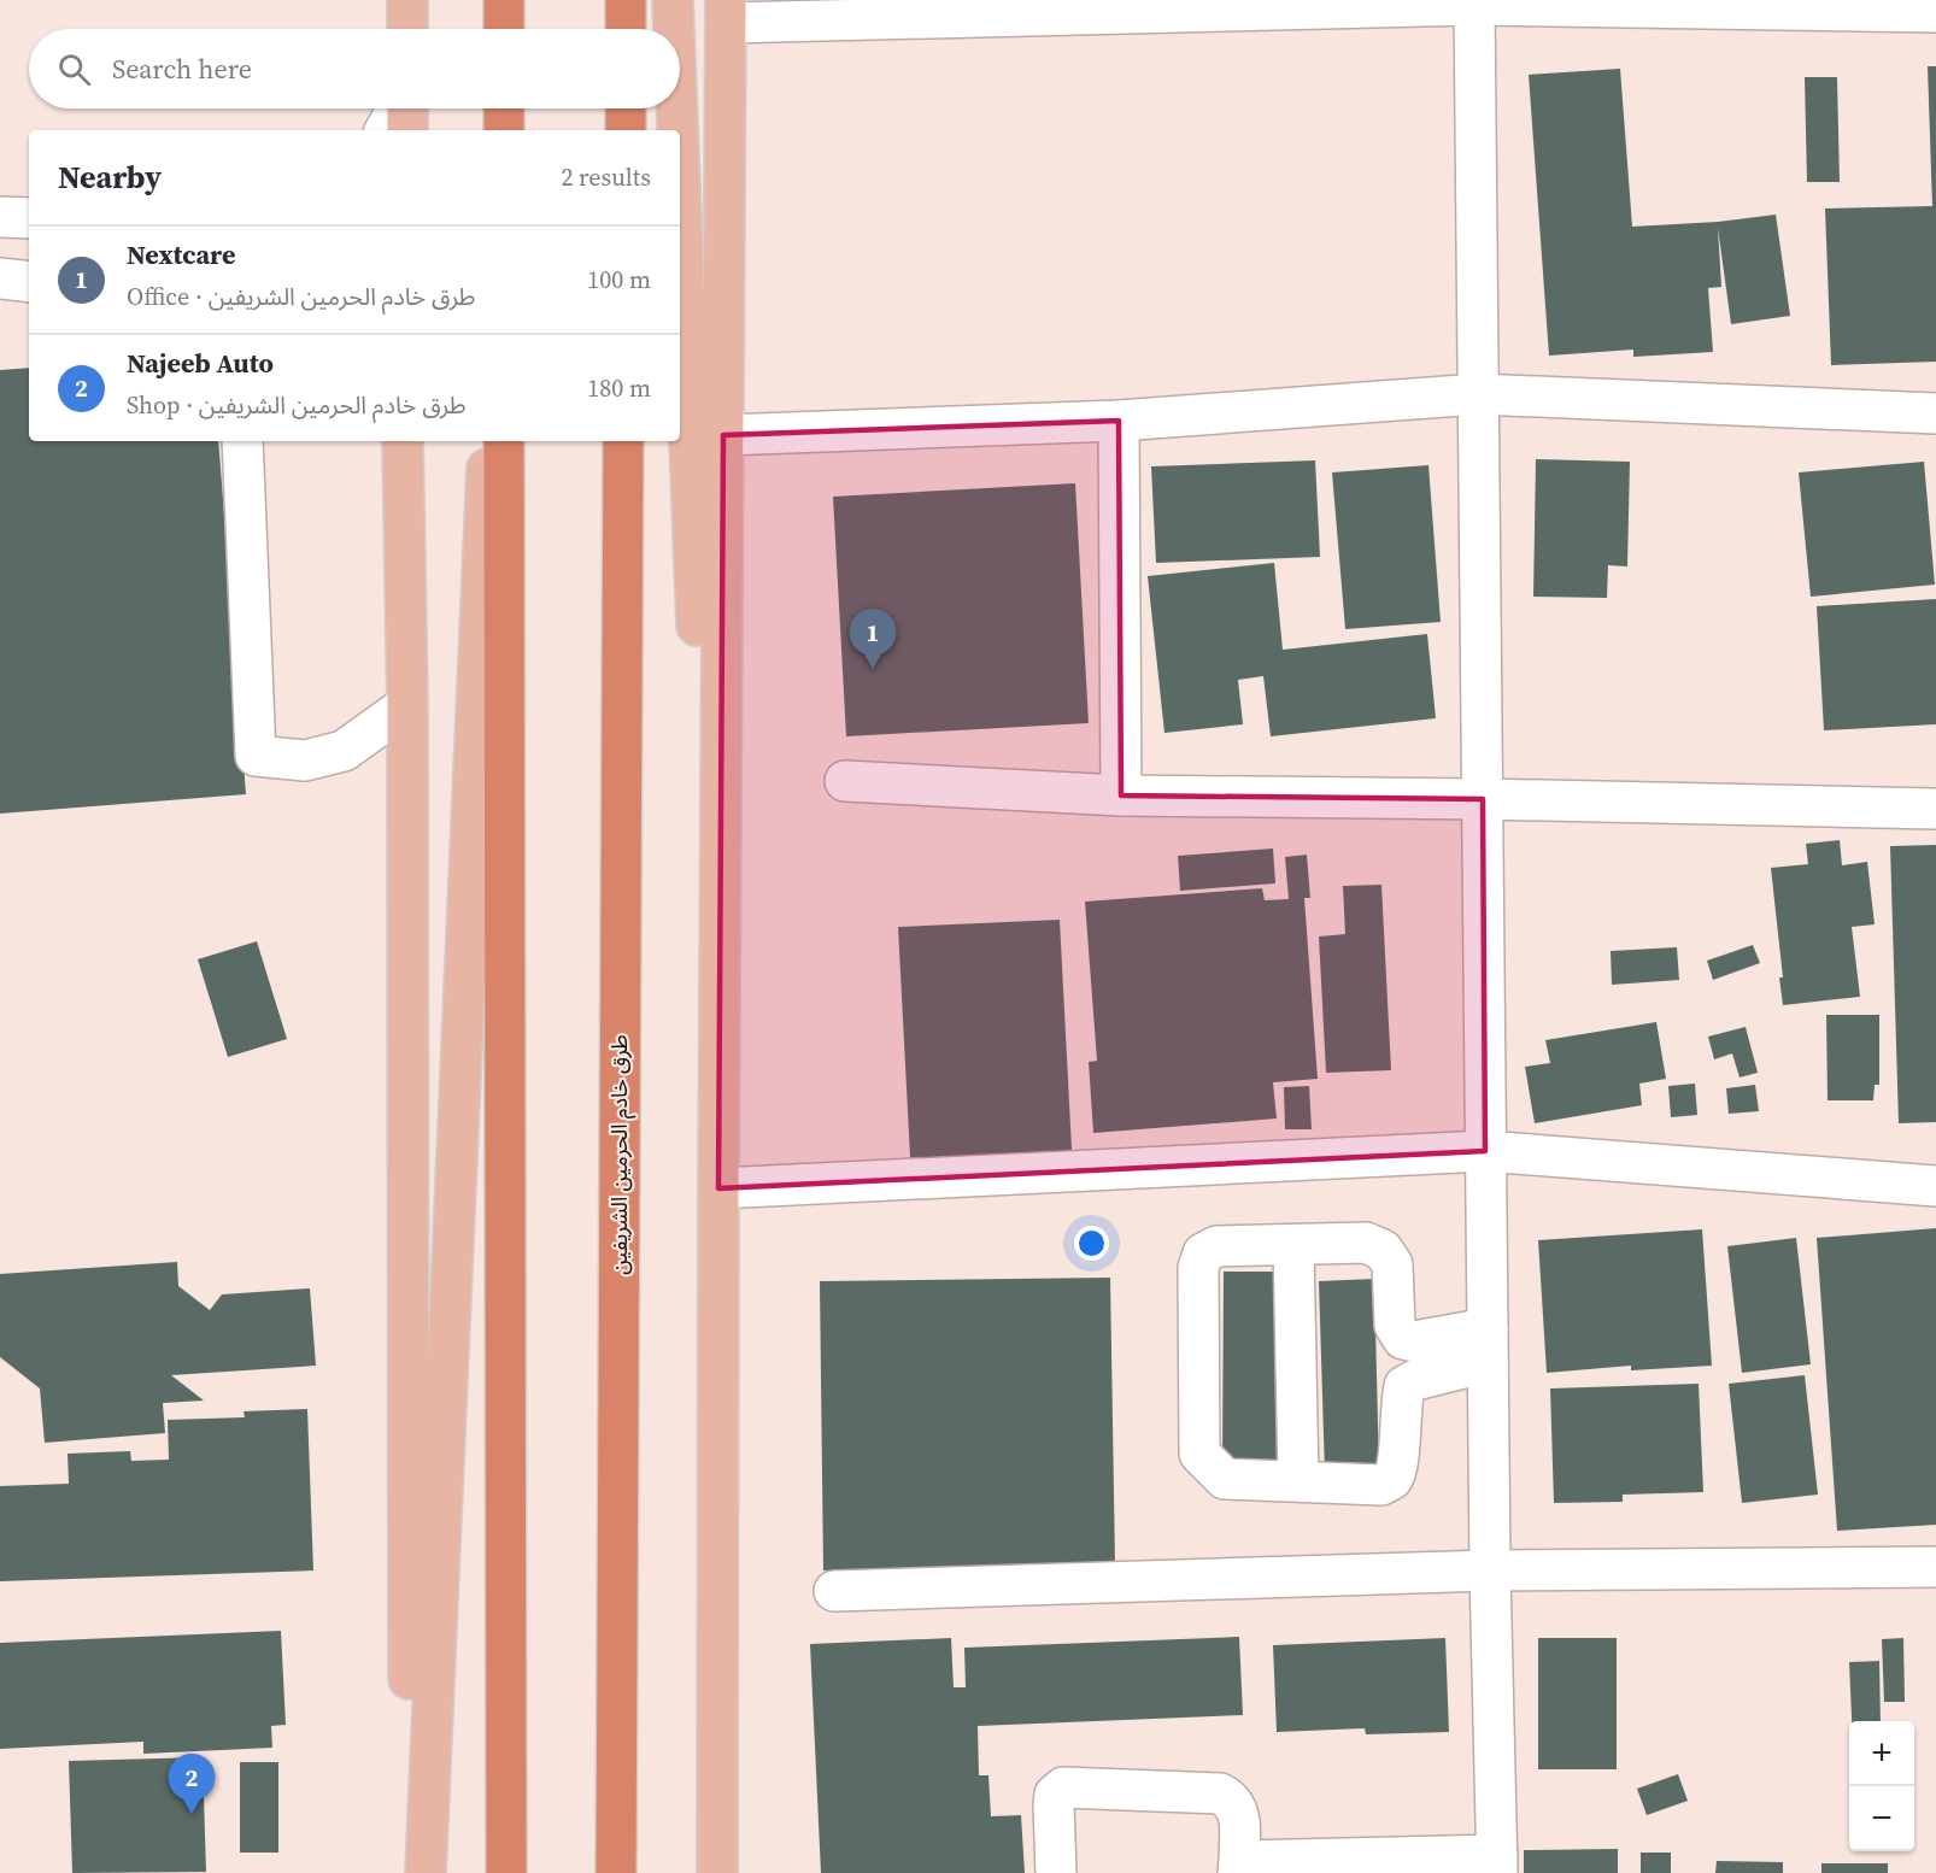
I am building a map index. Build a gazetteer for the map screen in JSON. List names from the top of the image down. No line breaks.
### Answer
{"streets":{"highway":["طرق خادم الحرمين الشريفين"]},"page":{"search":"Search here","heading":["Nearby","2 results"],"list":[{"mark":"1","name":"Nextcare","note":"Office · طرق خادم الحرمين الشريفين","value":"100 m"},{"mark":"2","name":"Najeeb Auto","note":"Shop · طرق خادم الحرمين الشريفين","value":"180 m"}],"pins":["1","2"],"map_buttons":["+","−"]}}
